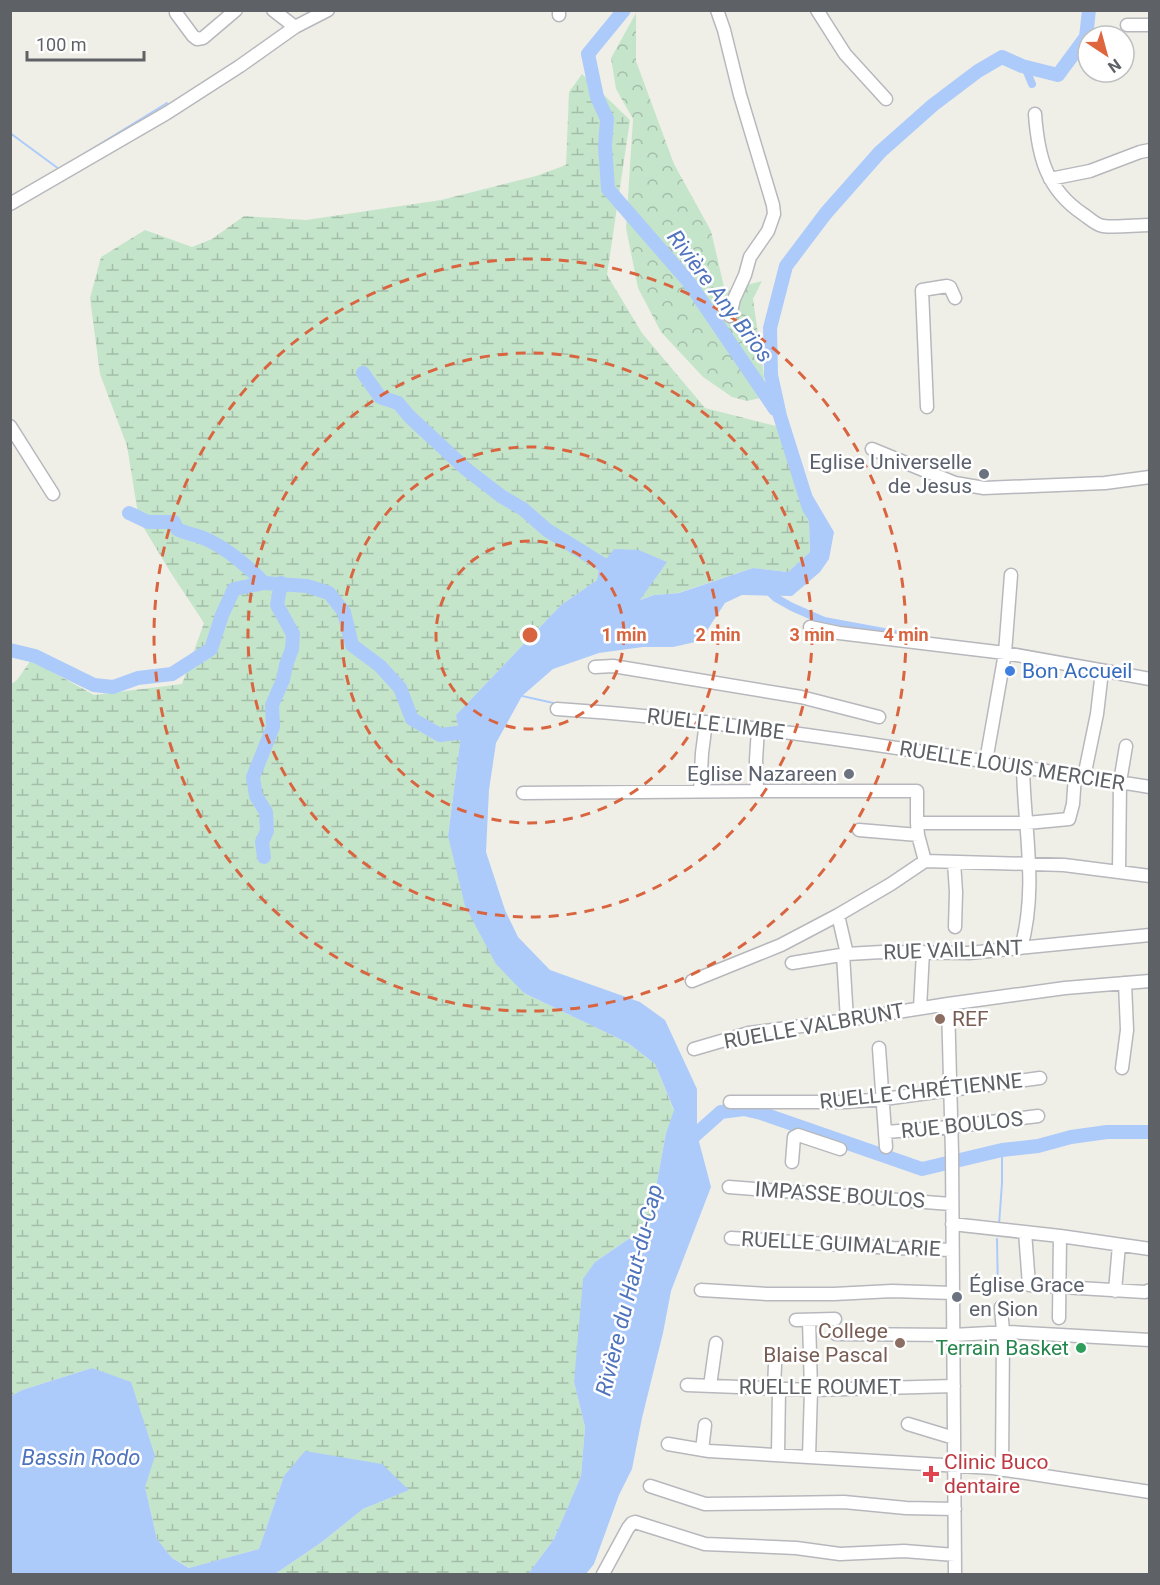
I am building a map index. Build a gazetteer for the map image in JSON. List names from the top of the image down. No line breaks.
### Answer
{"streets":{"street":["RUELLE LIMBE","RUELLE LOUIS MERCIER","RUE VAILLANT","RUELLE VALBRUNT","RUELLE CHRÉTIENNE","RUE BOULOS","IMPASSE BOULOS","RUELLE GUIMALARIE","RUELLE ROUMET"]},"crossings":[["RUELLE LIMBE","RUELLE LOUIS MERCIER"]],"water":["Rivière Any Brios","Rivière du Haut-du-Cap","Bassin Rodo"],"places":{"other":["Eglise Universelle de Jesus","Bon Accueil","Eglise Nazareen","REF","Église Grace en Sion","College Blaise Pascal","Terrain Basket"],"health":["Clinic Buco dentaire"]},"scale_bar":"100 m","north":"bottom right","rings":["1 min","2 min","3 min","4 min"]}
